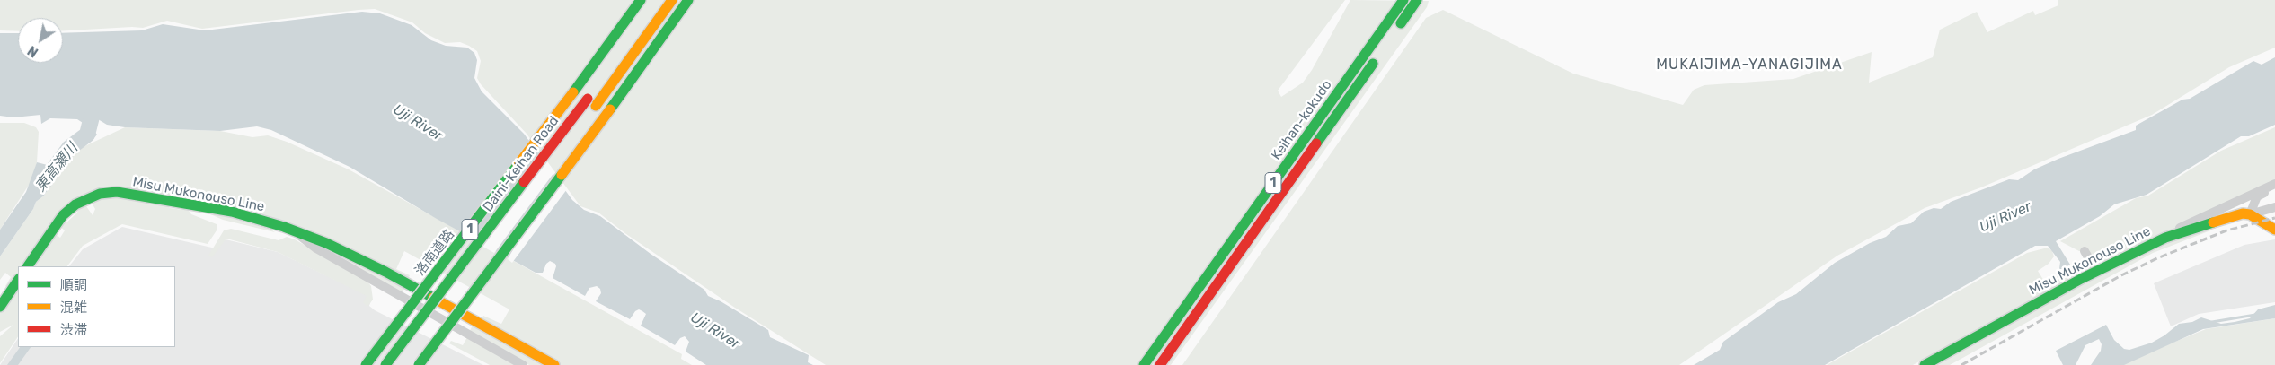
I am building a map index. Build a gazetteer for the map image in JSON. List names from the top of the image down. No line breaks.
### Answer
{"streets":{"main road":["Keihan-kokudo","Daini-Keihan Road","1","Misu Mukonouso Line","洛南道路"]},"districts":["MUKAIJIMA-YANAGIJIMA"],"water":["Uji River","東高瀬川"],"legend":["順調","混雑","渋滞"],"north":"bottom left"}
